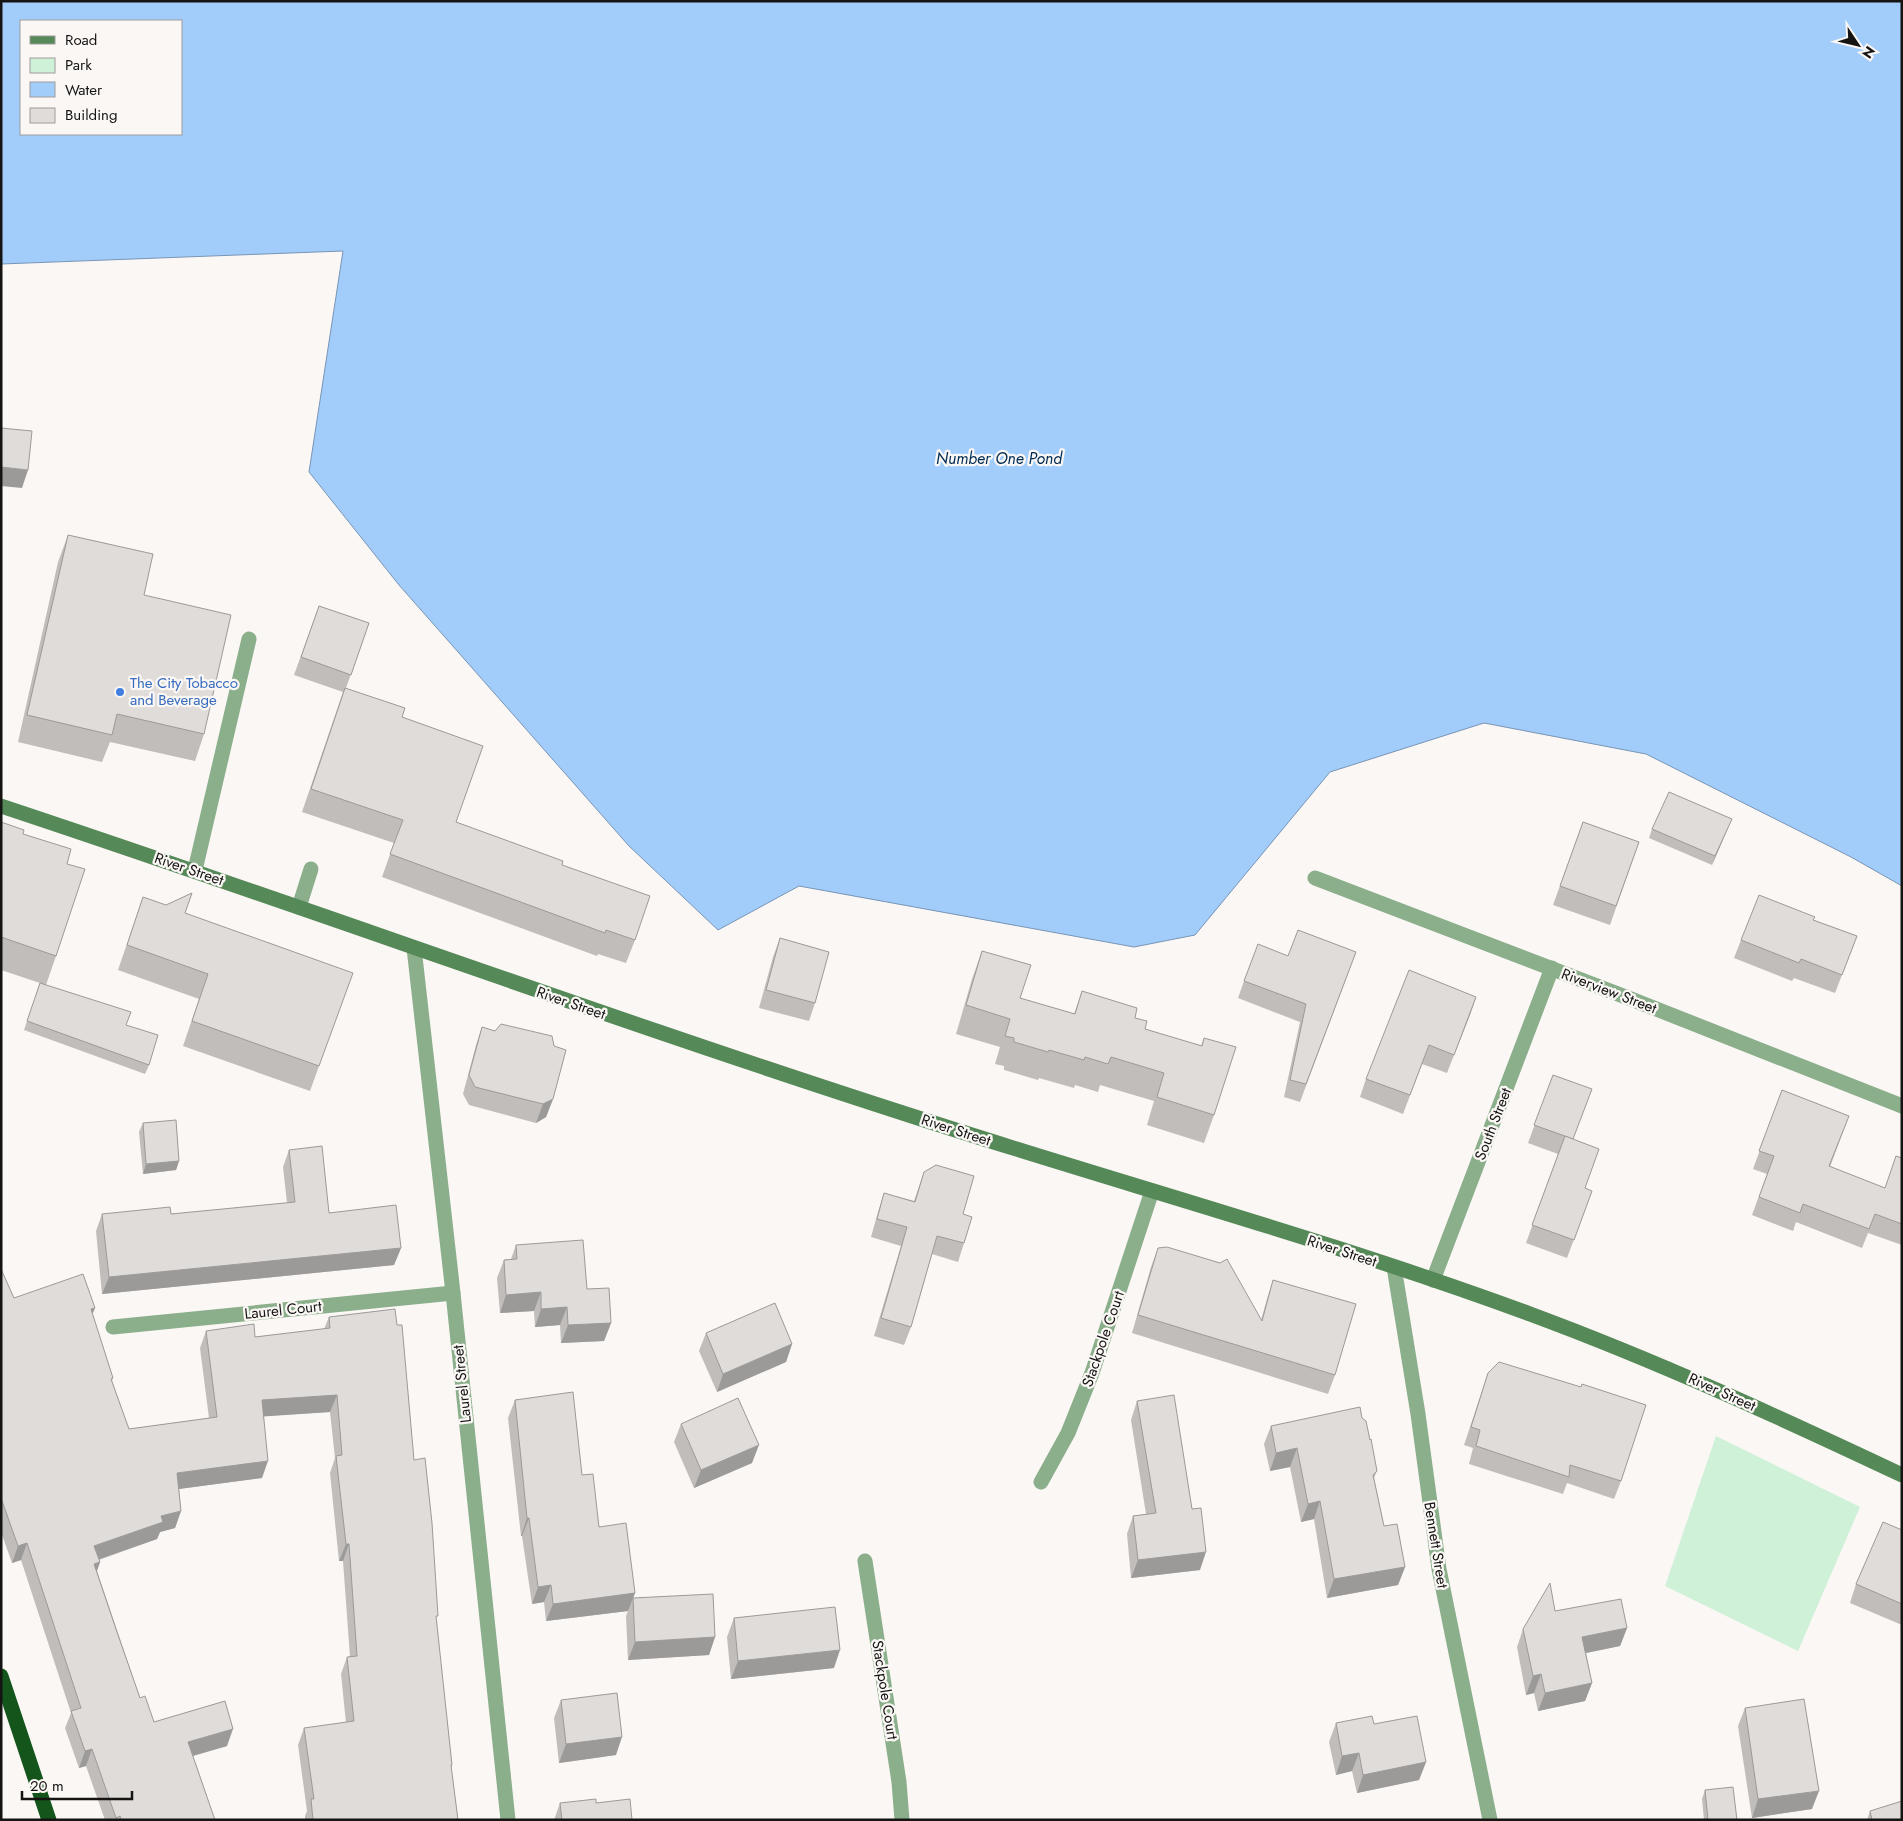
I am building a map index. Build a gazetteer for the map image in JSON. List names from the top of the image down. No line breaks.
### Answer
{"streets":{"street":["River Street","Riverview Street","South Street","Laurel Court","Stackpole Court","Laurel Street","Bennett Street"]},"crossings":[["River Street","South Street"],["River Street","Stackpole Court"],["River Street","Laurel Street"],["River Street","Bennett Street"],["Riverview Street","South Street"],["Laurel Court","Laurel Street"]],"water":["Number One Pond"],"places":["The City Tobacco and Beverage"],"legend":["Road","Park","Water","Building"],"scale_bar":"20 m","north":"bottom right"}
